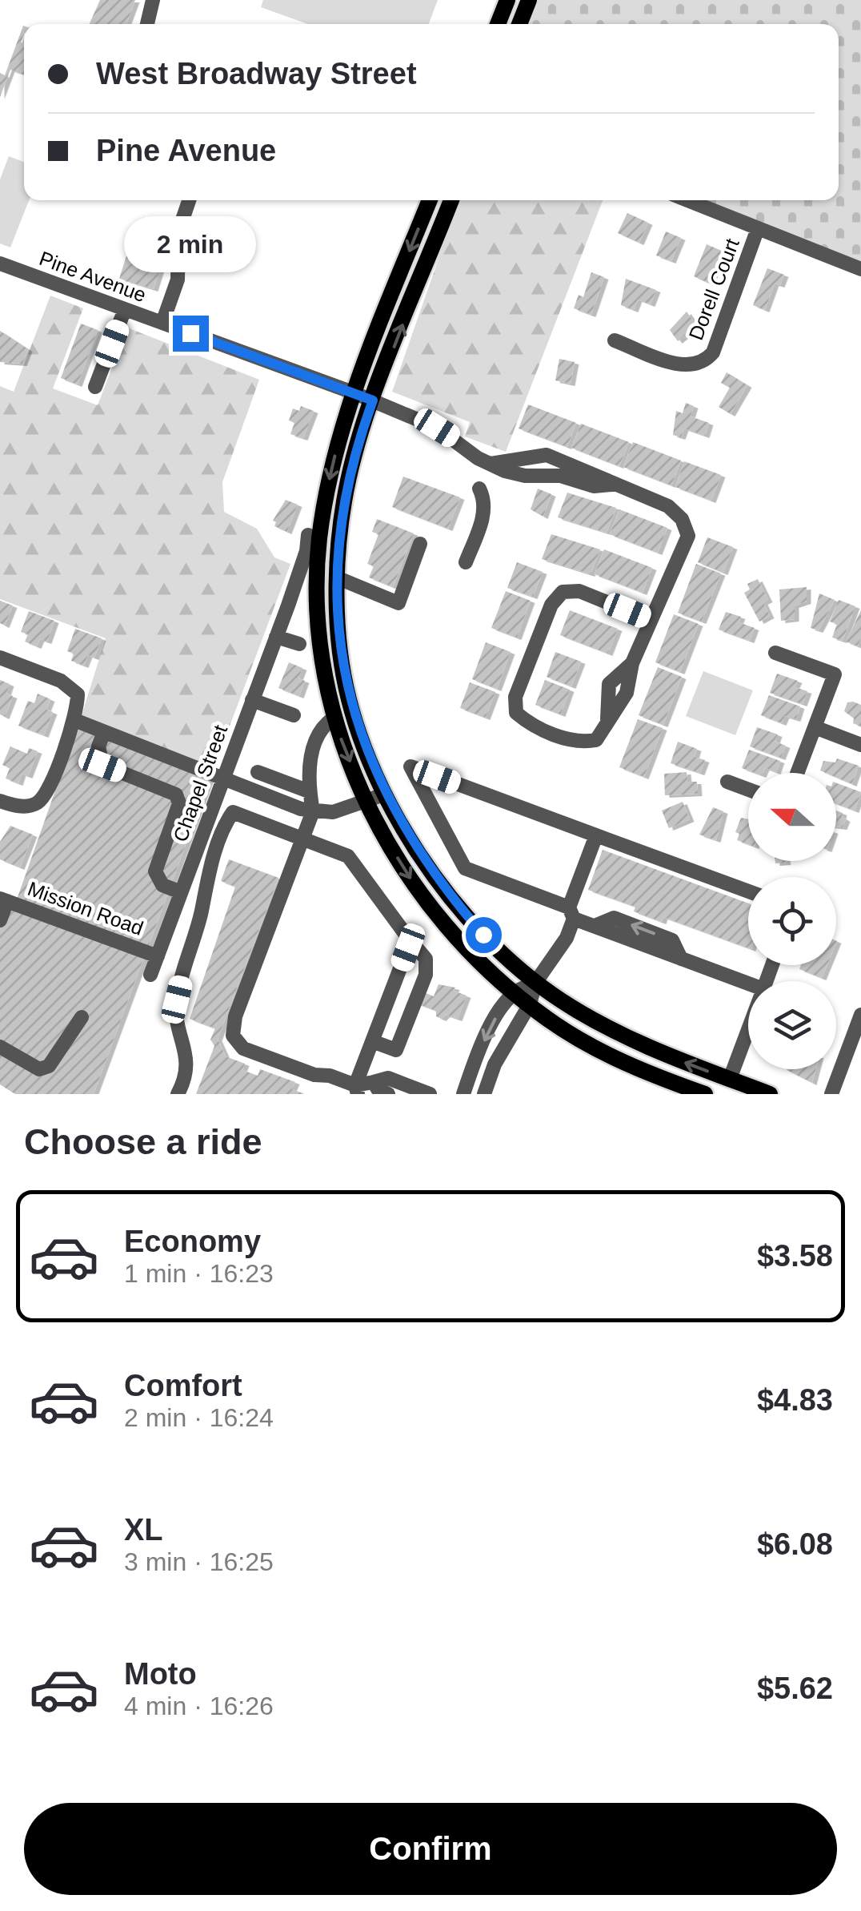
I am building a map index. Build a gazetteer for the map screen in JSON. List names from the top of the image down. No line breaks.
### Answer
{"streets":{"street":["Pine Avenue","Dorell Court","Chapel Street","Mission Road"]},"crossings":[["Chapel Street","Mission Road"]],"north":"left","page":{"banner":["West Broadway Street","Pine Avenue"],"bubble":"2 min","heading":"Choose a ride","list":[{"name":"Economy","note":"1 min · 16:23","value":"$3.58"},{"name":"Comfort","note":"2 min · 16:24","value":"$4.83"},{"name":"XL","note":"3 min · 16:25","value":"$6.08"},{"name":"Moto","note":"4 min · 16:26","value":"$5.62"}],"buttons":"Confirm"}}
